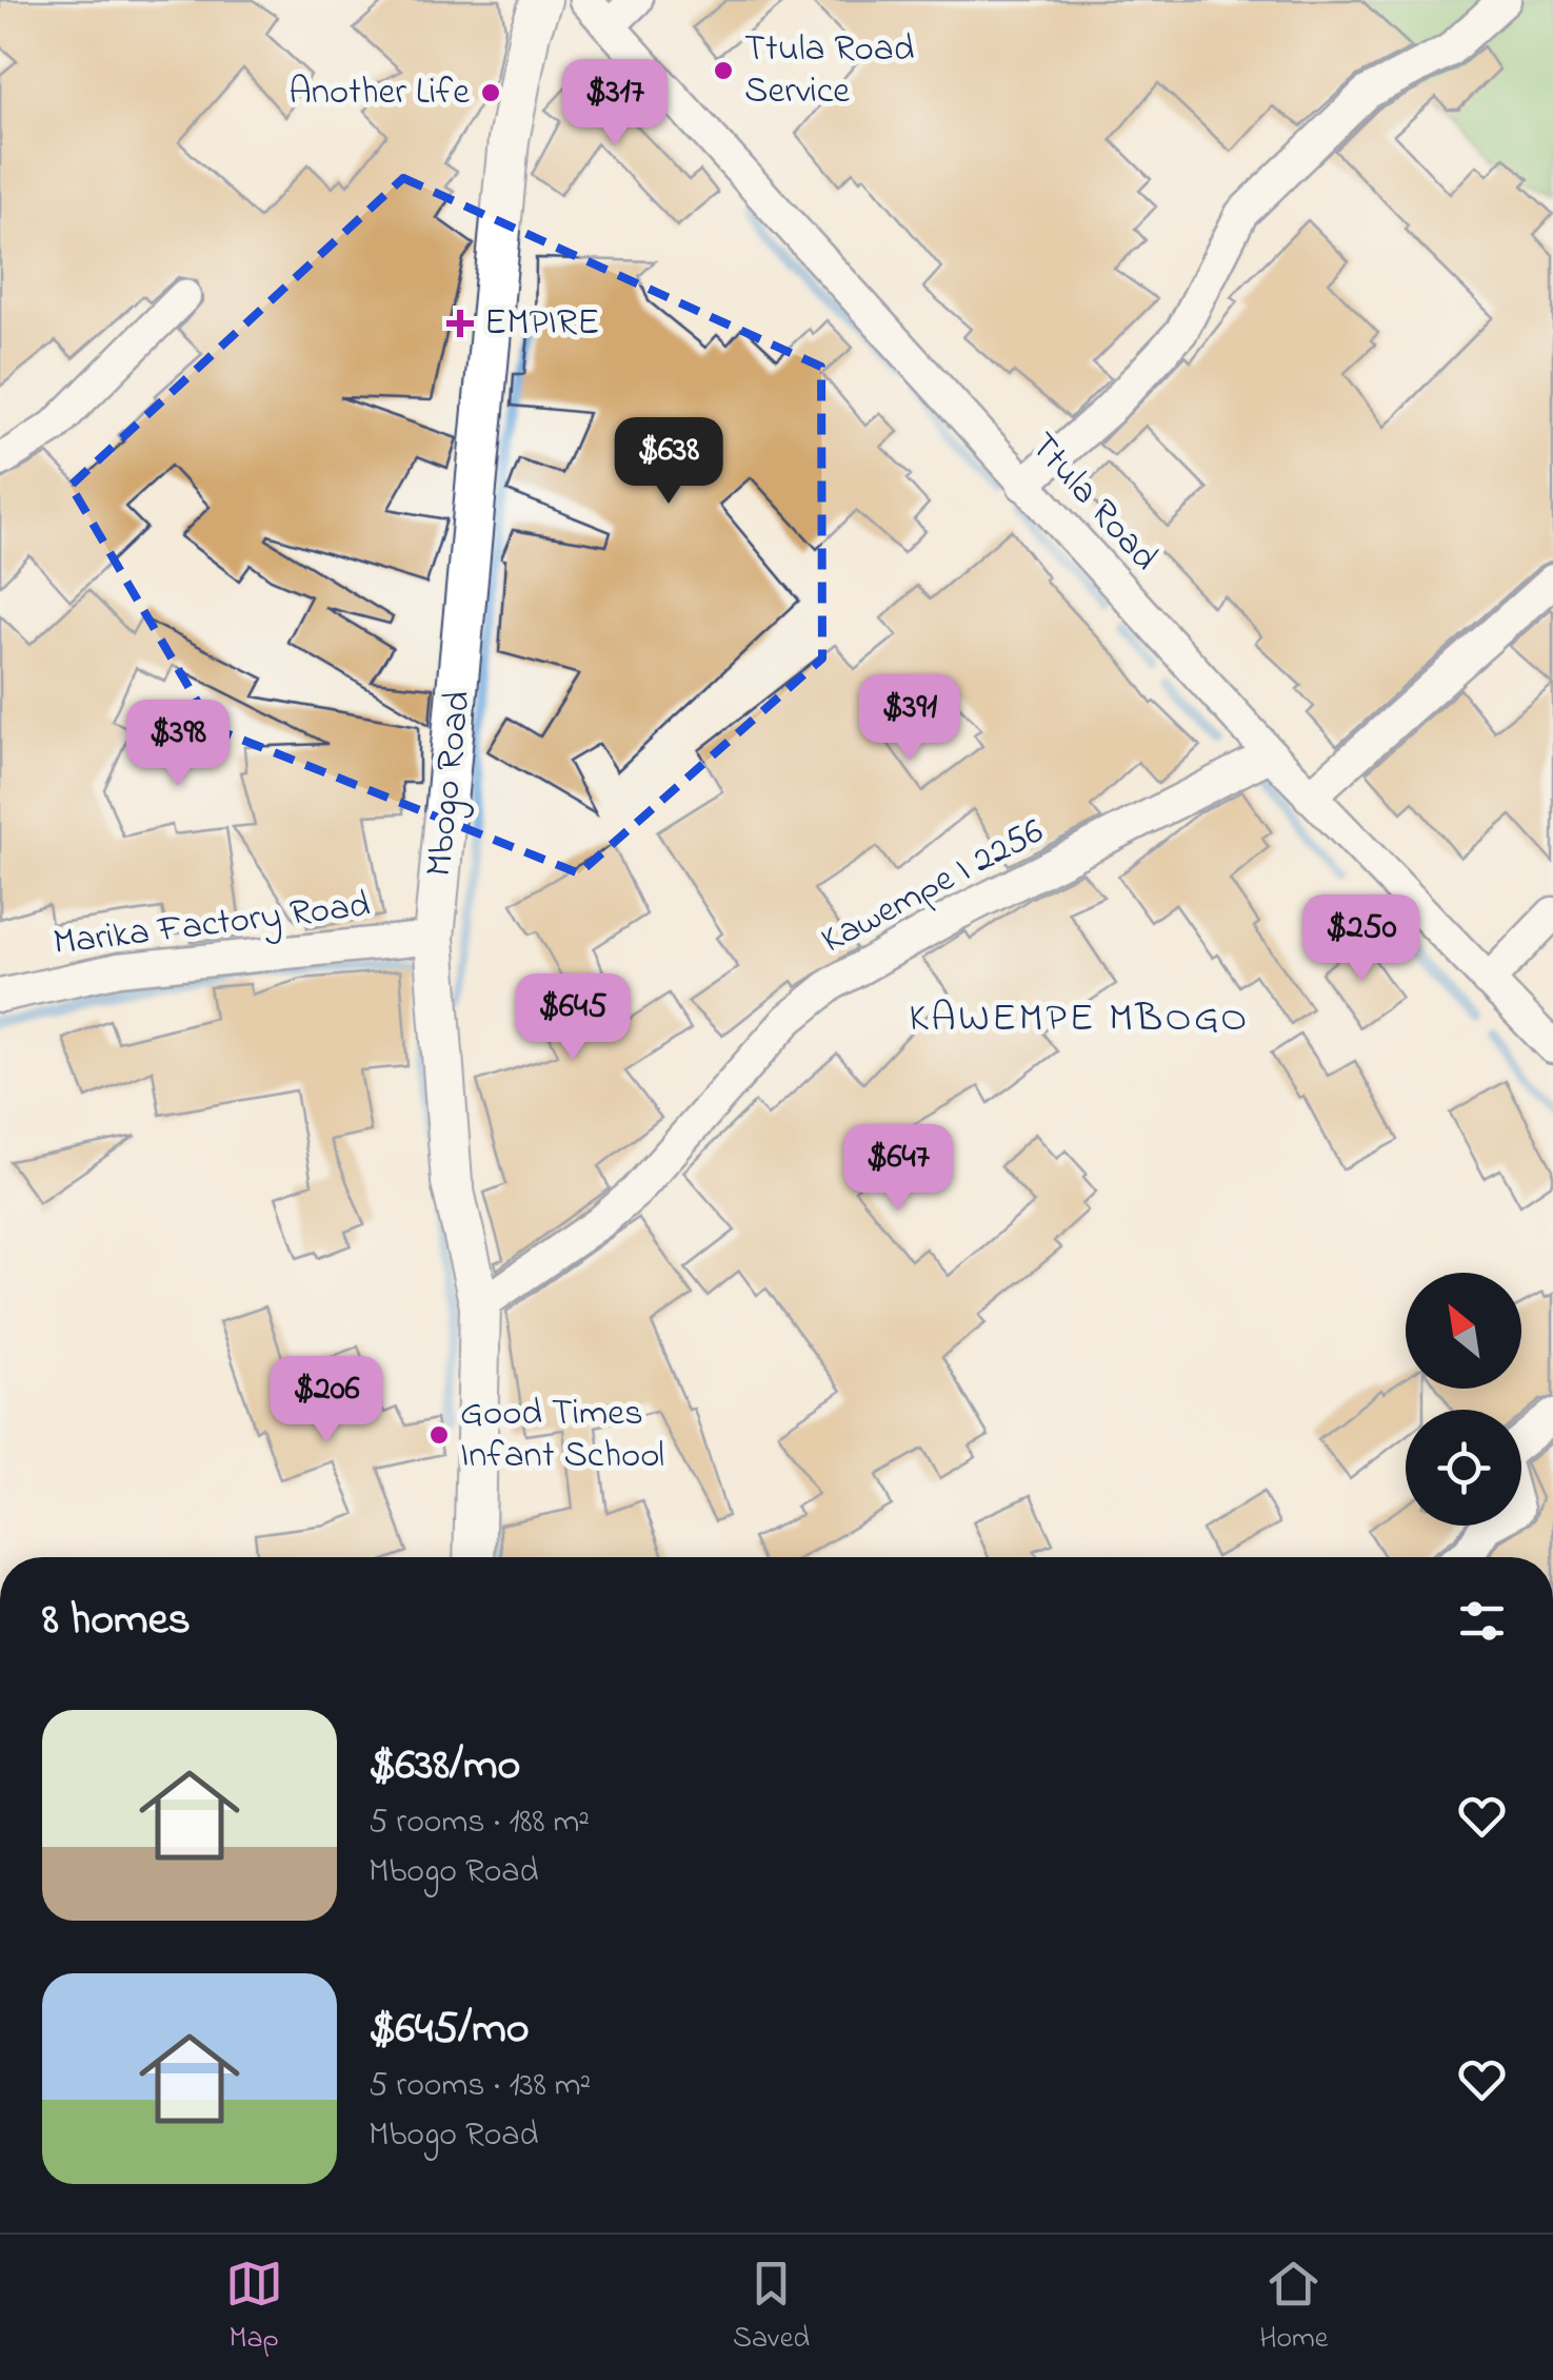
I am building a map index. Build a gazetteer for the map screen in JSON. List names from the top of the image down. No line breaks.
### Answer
{"streets":{"street":["Ttula Road","Mbogo Road","Kawempe I 2256","Marika Factory Road"]},"crossings":[["Ttula Road","Kawempe I 2256"],["Mbogo Road","Kawempe I 2256"],["Mbogo Road","Marika Factory Road"]],"districts":["KAWEMPE MBOGO"],"places":{"other":["Ttula Road Service","Another Life","Good Times Infant School"],"health":["EMPIRE"]},"north":"top left","page":{"price":["$317","$638","$391","$398","$250","$645","$647","$206"],"heading":"8 homes","list":[{"name":"$638/mo","note":"5 rooms · 188 m² · Mbogo Road"},{"name":"$645/mo","note":"5 rooms · 138 m² · Mbogo Road"}],"tabs":["Map","Saved","Home"]}}
